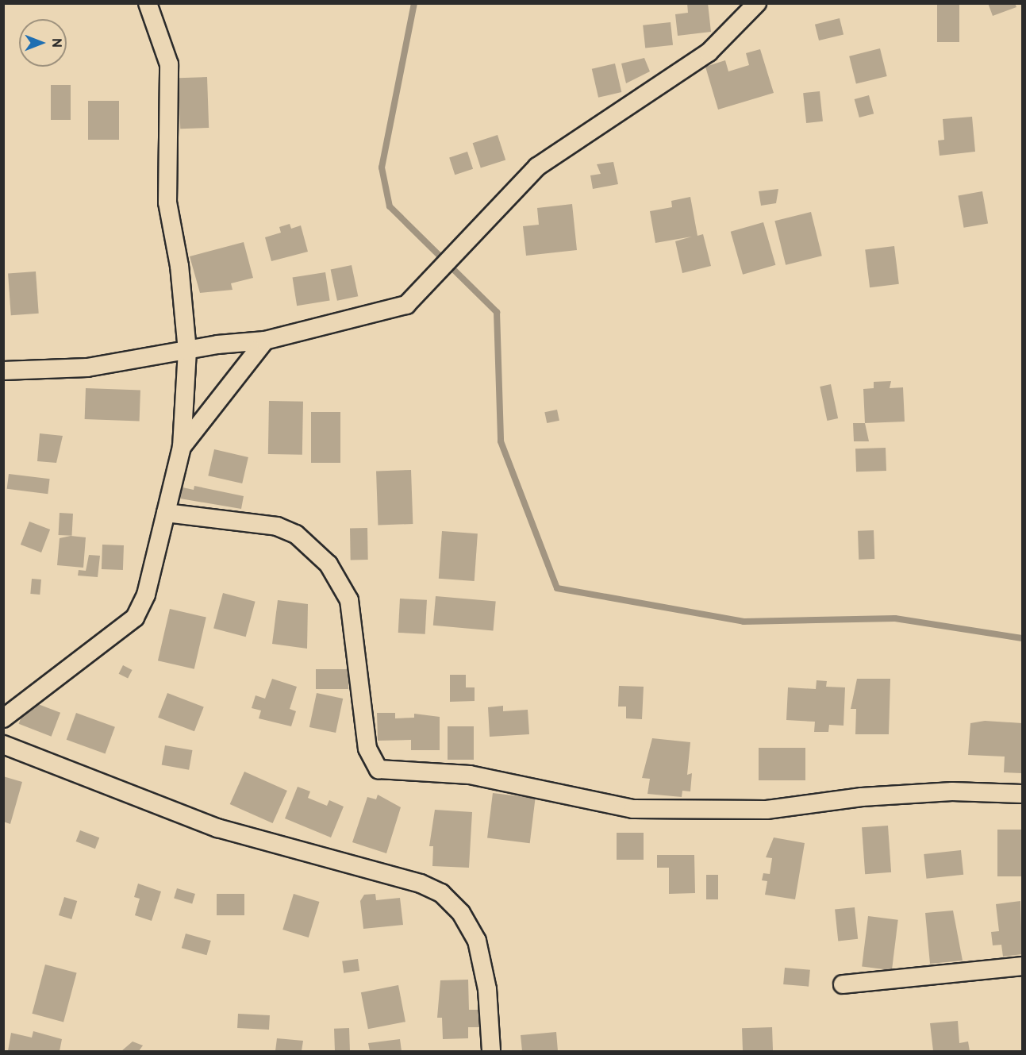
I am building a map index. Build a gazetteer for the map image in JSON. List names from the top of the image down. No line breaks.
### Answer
{"north":"right"}
